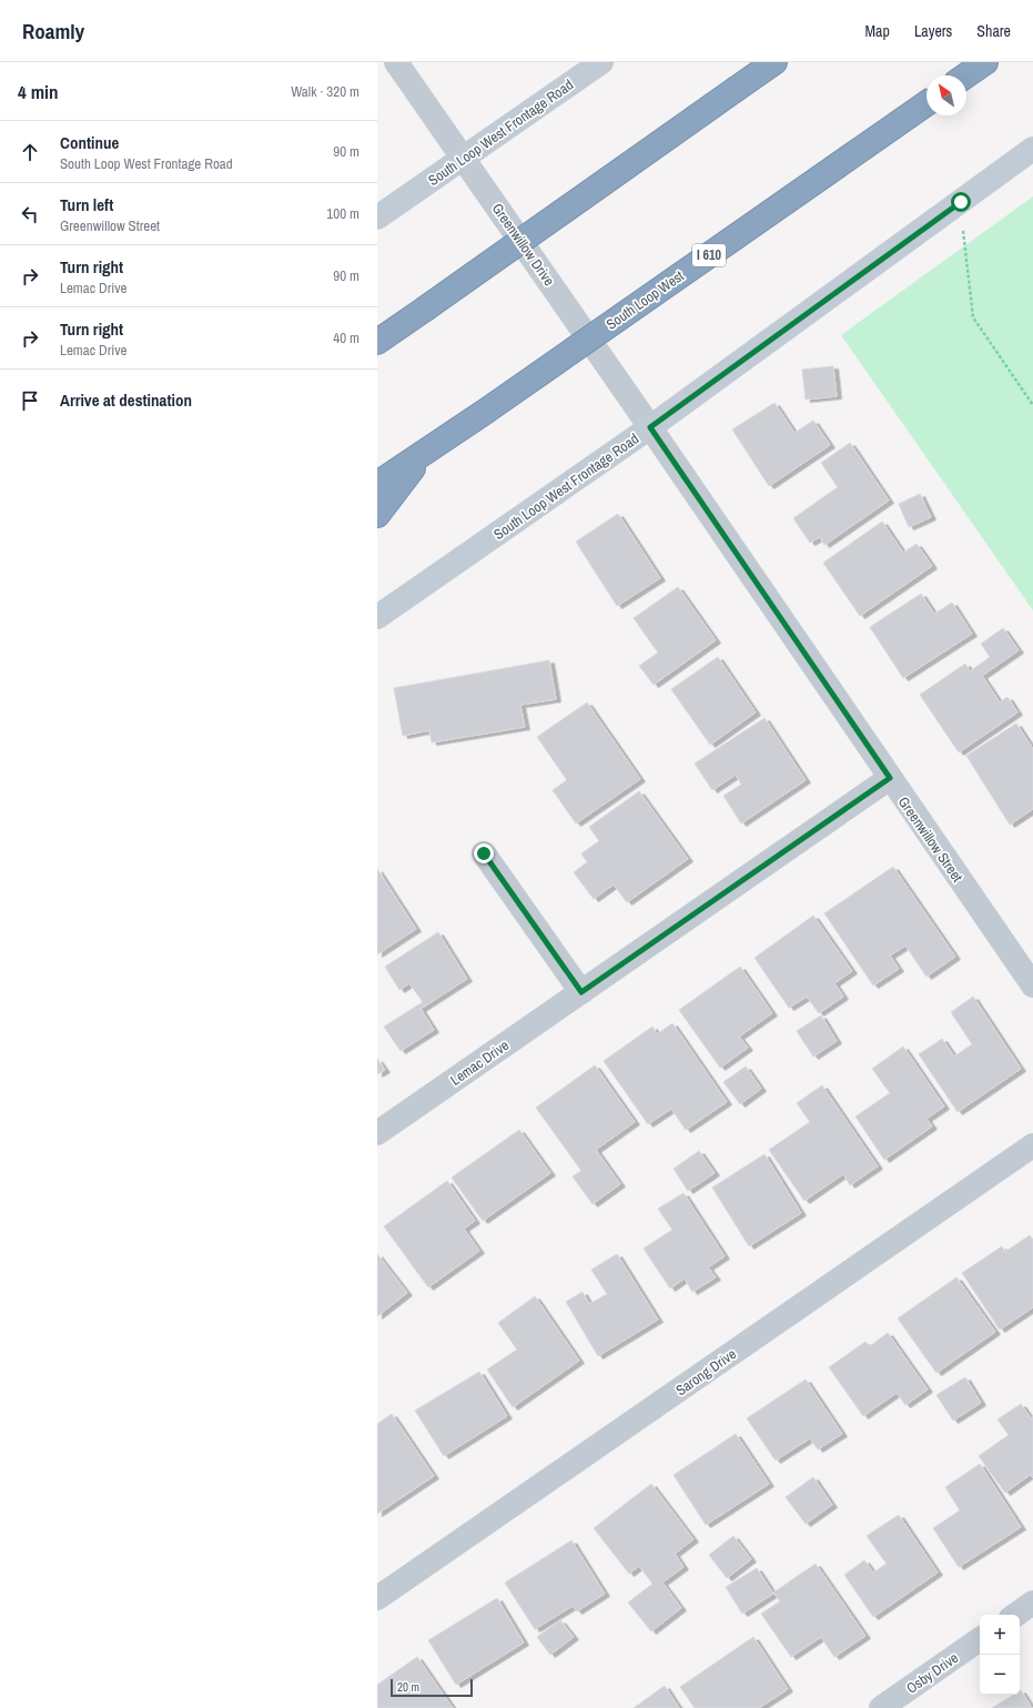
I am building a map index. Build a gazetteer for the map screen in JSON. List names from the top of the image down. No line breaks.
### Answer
{"streets":{"highway":["I 610","South Loop West"],"main road":["South Loop West Frontage Road"],"street":["Greenwillow Drive","Greenwillow Street","Lemac Drive","Sarong Drive","Osby Drive"]},"crossings":[["South Loop West Frontage Road","Greenwillow Drive"],["South Loop West Frontage Road","Greenwillow Street"],["Greenwillow Drive","Greenwillow Street"],["Greenwillow Street","Lemac Drive"]],"scale_bar":"20 m","north":"top left","page":{"header":"Roamly","nav":["Map","Layers","Share"],"heading":["4 min","Walk · 320 m"],"list":[["Continue","South Loop West Frontage Road","90 m"],["Turn left","Greenwillow Street","100 m"],["Turn right","Lemac Drive","90 m"],["Turn right","Lemac Drive","40 m"],"Arrive at destination"],"map_buttons":["+","−"],"scale":"20 m"}}
